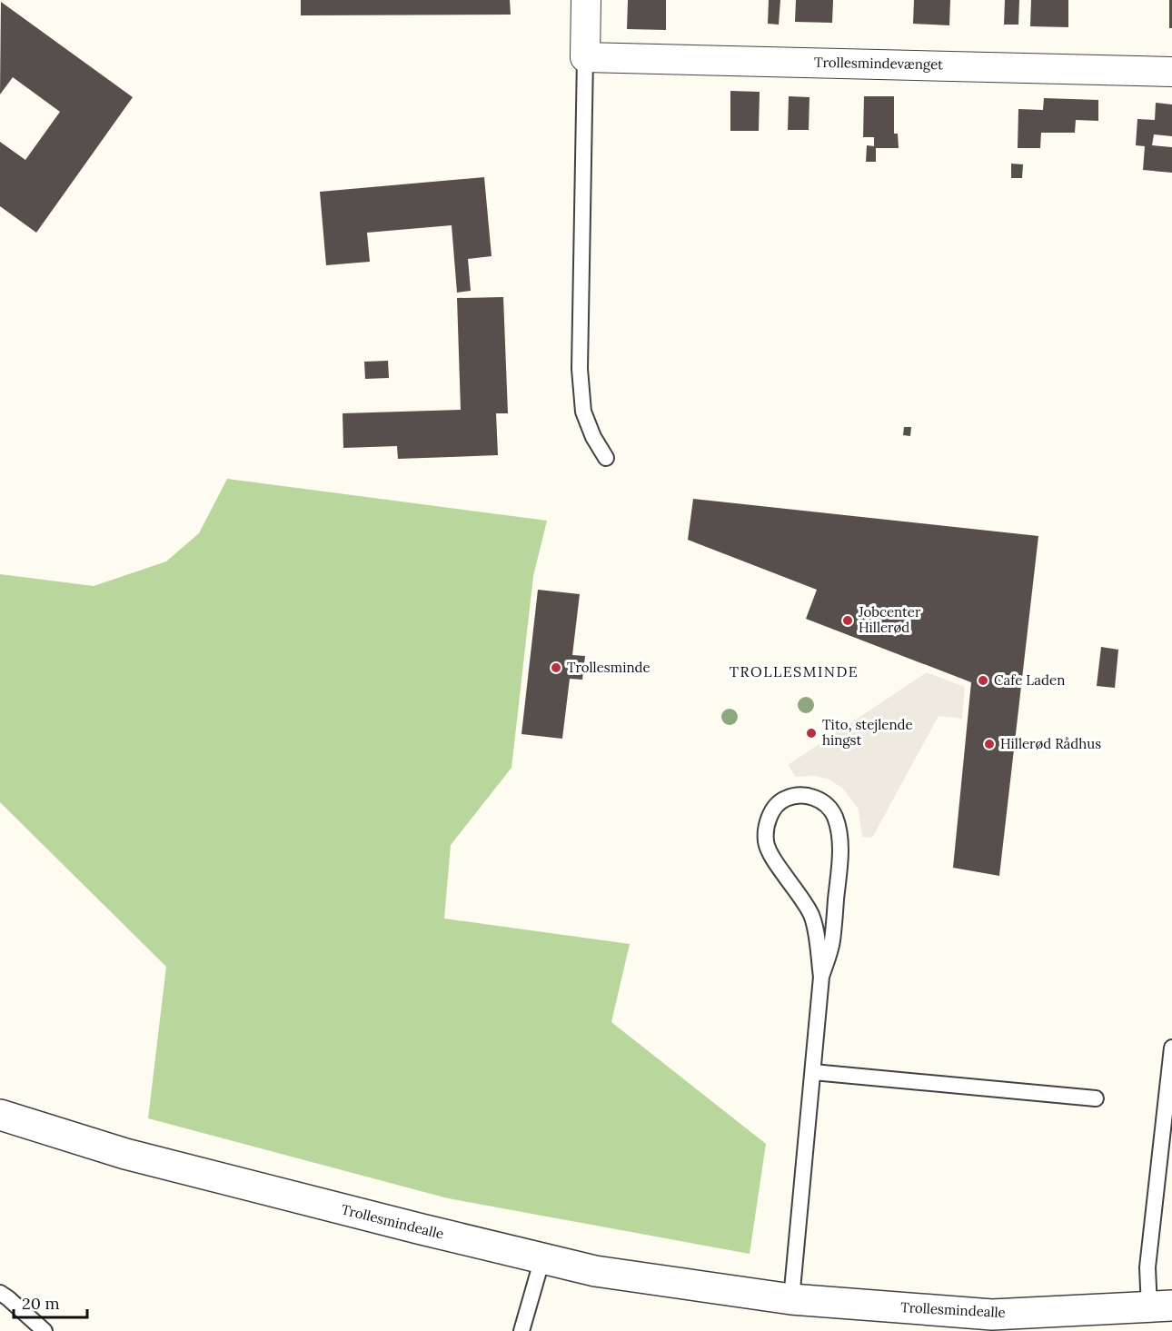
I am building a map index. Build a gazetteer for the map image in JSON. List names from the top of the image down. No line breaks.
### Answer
{"streets":{"street":["Trollesmindevænget","Trollesmindealle"]},"districts":["TROLLESMINDE"],"places":["Jobcenter Hillerød","Trollesminde","Cafe Laden","Tito, stejlende hingst","Hillerød Rådhus"],"scale_bar":"20 m"}
